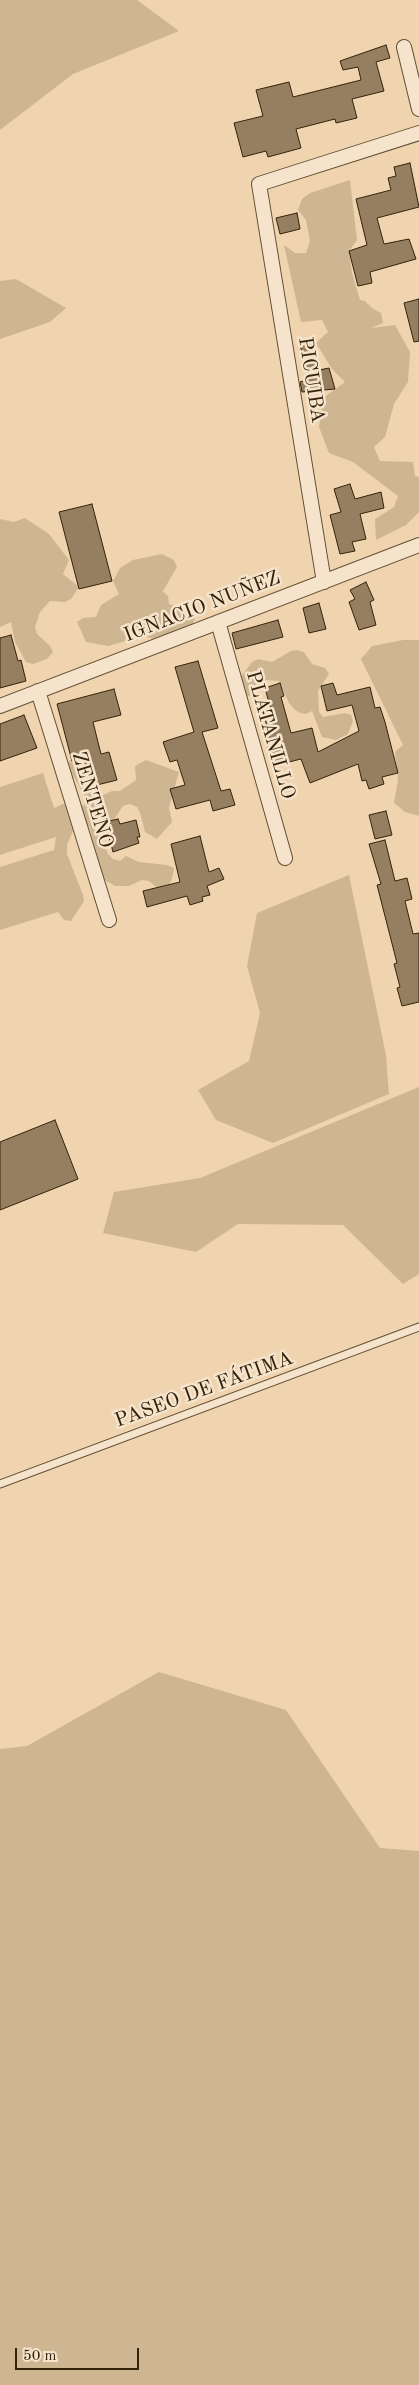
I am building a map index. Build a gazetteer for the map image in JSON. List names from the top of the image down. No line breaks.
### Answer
{"streets":{"street":["PICUIBA","IGNACIO NUÑEZ","PLATANILLO","ZENTENO"],"lane":["PASEO DE FÁTIMA"]},"crossings":[["PICUIBA","IGNACIO NUÑEZ"],["IGNACIO NUÑEZ","PLATANILLO"],["IGNACIO NUÑEZ","ZENTENO"]],"scale_bar":"50 m"}
